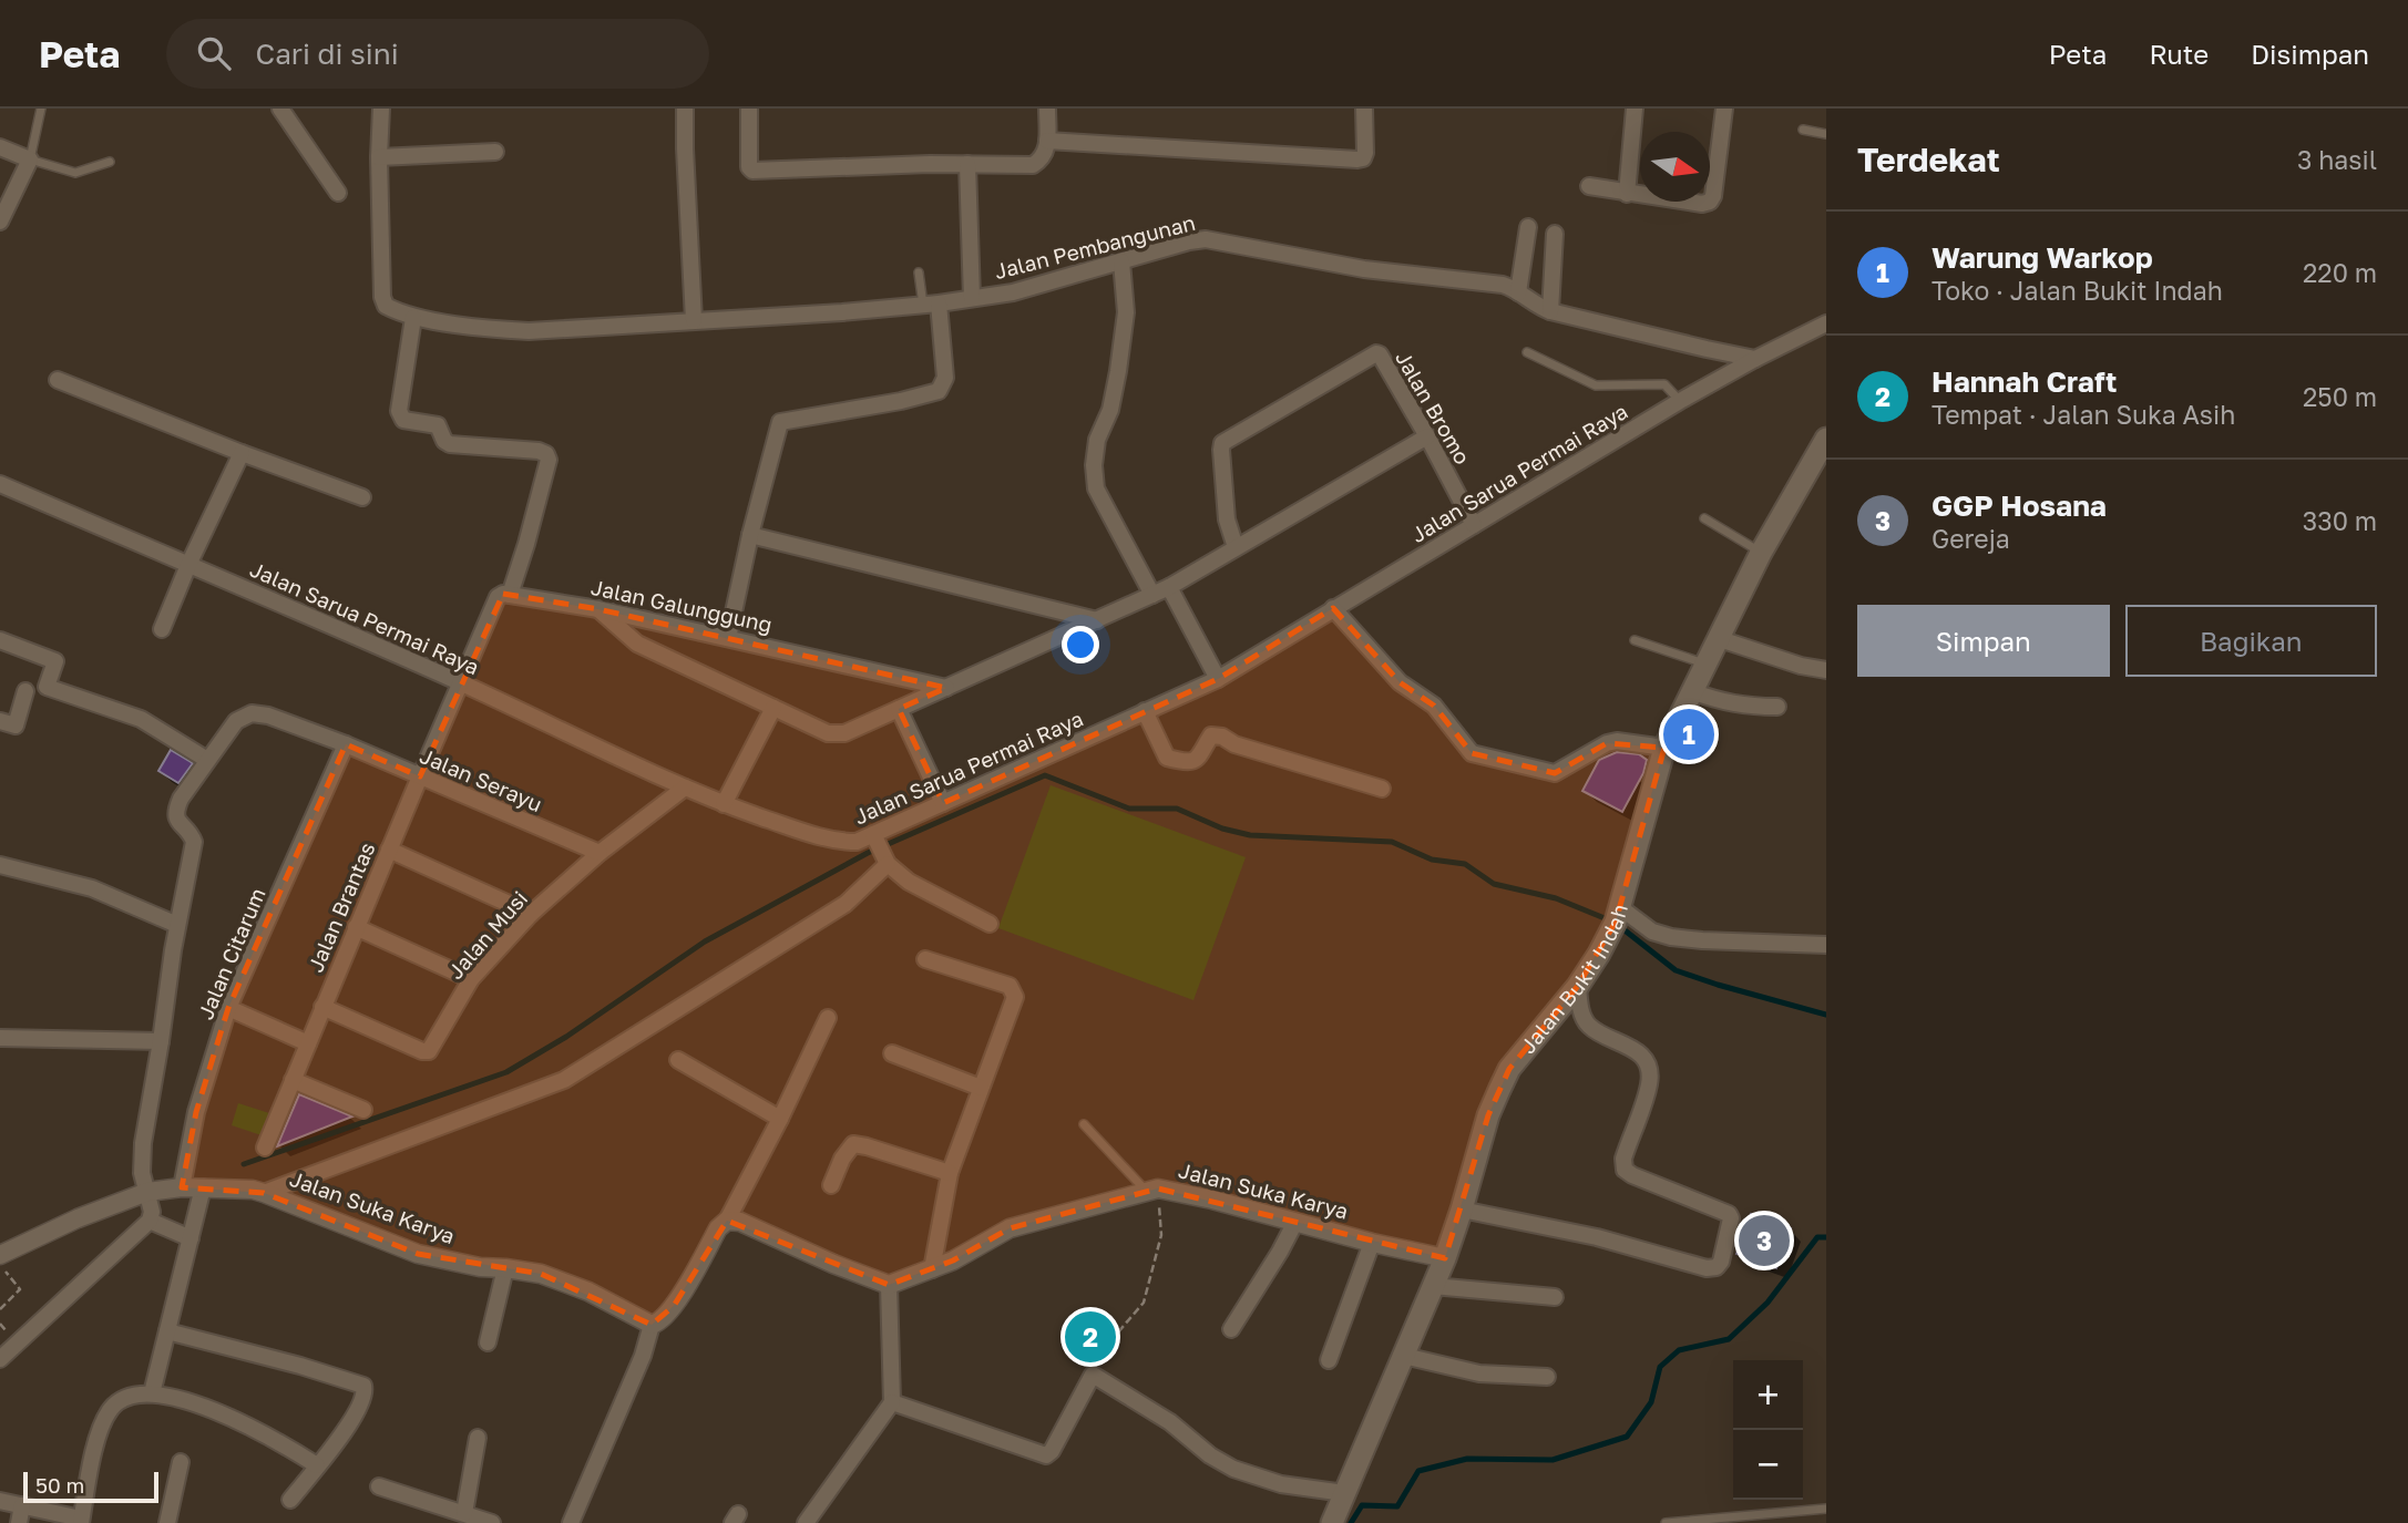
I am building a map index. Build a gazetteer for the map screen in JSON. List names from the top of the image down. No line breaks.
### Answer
{"streets":{"main road":["Jalan Bukit Indah"],"street":["Jalan Pembangunan","Jalan Bromo","Jalan Sarua Permai Raya","Jalan Galunggung","Jalan Serayu","Jalan Brantas","Jalan Musi","Jalan Citarum","Jalan Suka Karya"]},"crossings":[["Jalan Pembangunan","Jalan Sarua Permai Raya"],["Jalan Bromo","Jalan Sarua Permai Raya"],["Jalan Sarua Permai Raya","Jalan Brantas"],["Jalan Sarua Permai Raya","Jalan Musi"],["Jalan Serayu","Jalan Brantas"],["Jalan Serayu","Jalan Musi"],["Jalan Serayu","Jalan Citarum"],["Jalan Brantas","Jalan Musi"],["Jalan Citarum","Jalan Suka Karya"],["Jalan Bukit Indah","Jalan Suka Karya"]],"scale_bar":"50 m","north":"right","page":{"header":"Peta","search":"Cari di sini","nav":["Peta","Rute","Disimpan"],"heading":["Terdekat","3 hasil"],"list":[{"mark":"1","name":"Warung Warkop","note":"Toko · Jalan Bukit Indah","value":"220 m"},{"mark":"2","name":"Hannah Craft","note":"Tempat · Jalan Suka Asih","value":"250 m"},{"mark":"3","name":"GGP Hosana","note":"Gereja","value":"330 m"}],"buttons":["Simpan","Bagikan"],"pins":["1","3","2"],"map_buttons":["+","−"],"scale":"50 m"}}
